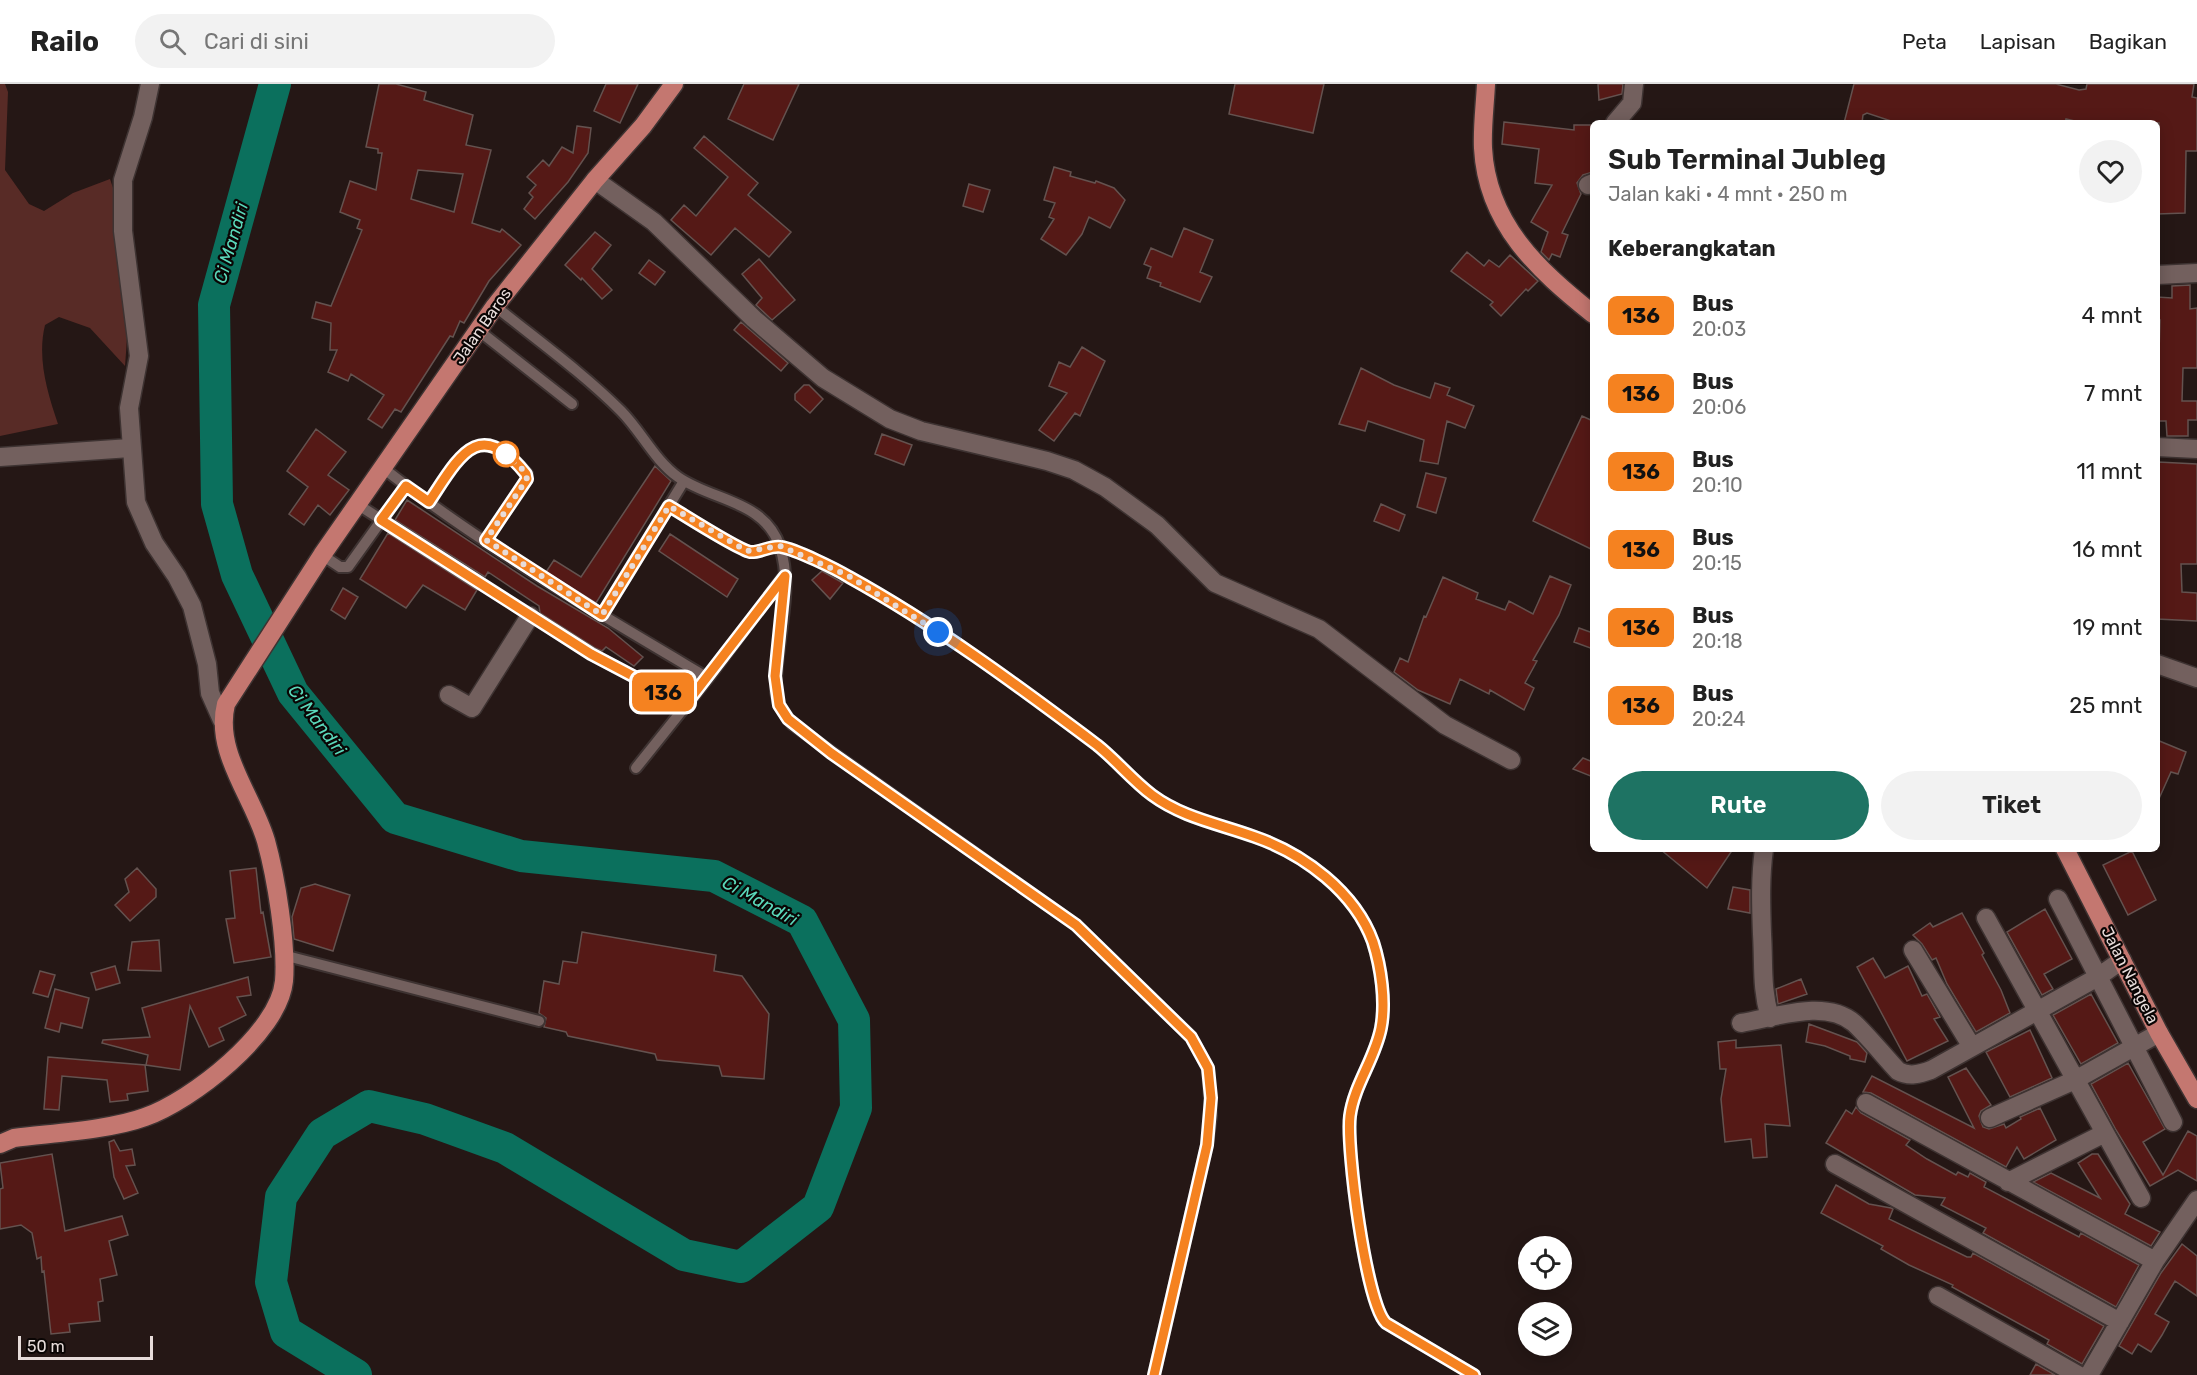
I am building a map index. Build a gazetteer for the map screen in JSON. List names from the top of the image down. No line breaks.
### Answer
{"streets":{"main road":["Jalan Baros","Jalan Nangela"]},"water":["Ci Mandiri"],"lines":["bus line 136"],"scale_bar":"50 m","page":{"header":"Railo","search":"Cari di sini","nav":["Peta","Lapisan","Bagikan"],"on_map":"136","heading":[["Sub Terminal Jubleg","Jalan kaki · 4 mnt · 250 m"],"Keberangkatan"],"list":[{"mark":"136","name":"Bus","note":"20:03","value":"4 mnt"},{"mark":"136","name":"Bus","note":"20:06","value":"7 mnt"},{"mark":"136","name":"Bus","note":"20:10","value":"11 mnt"},{"mark":"136","name":"Bus","note":"20:15","value":"16 mnt"},{"mark":"136","name":"Bus","note":"20:18","value":"19 mnt"},{"mark":"136","name":"Bus","note":"20:24","value":"25 mnt"}],"buttons":["Rute","Tiket"],"scale":"50 m"}}
